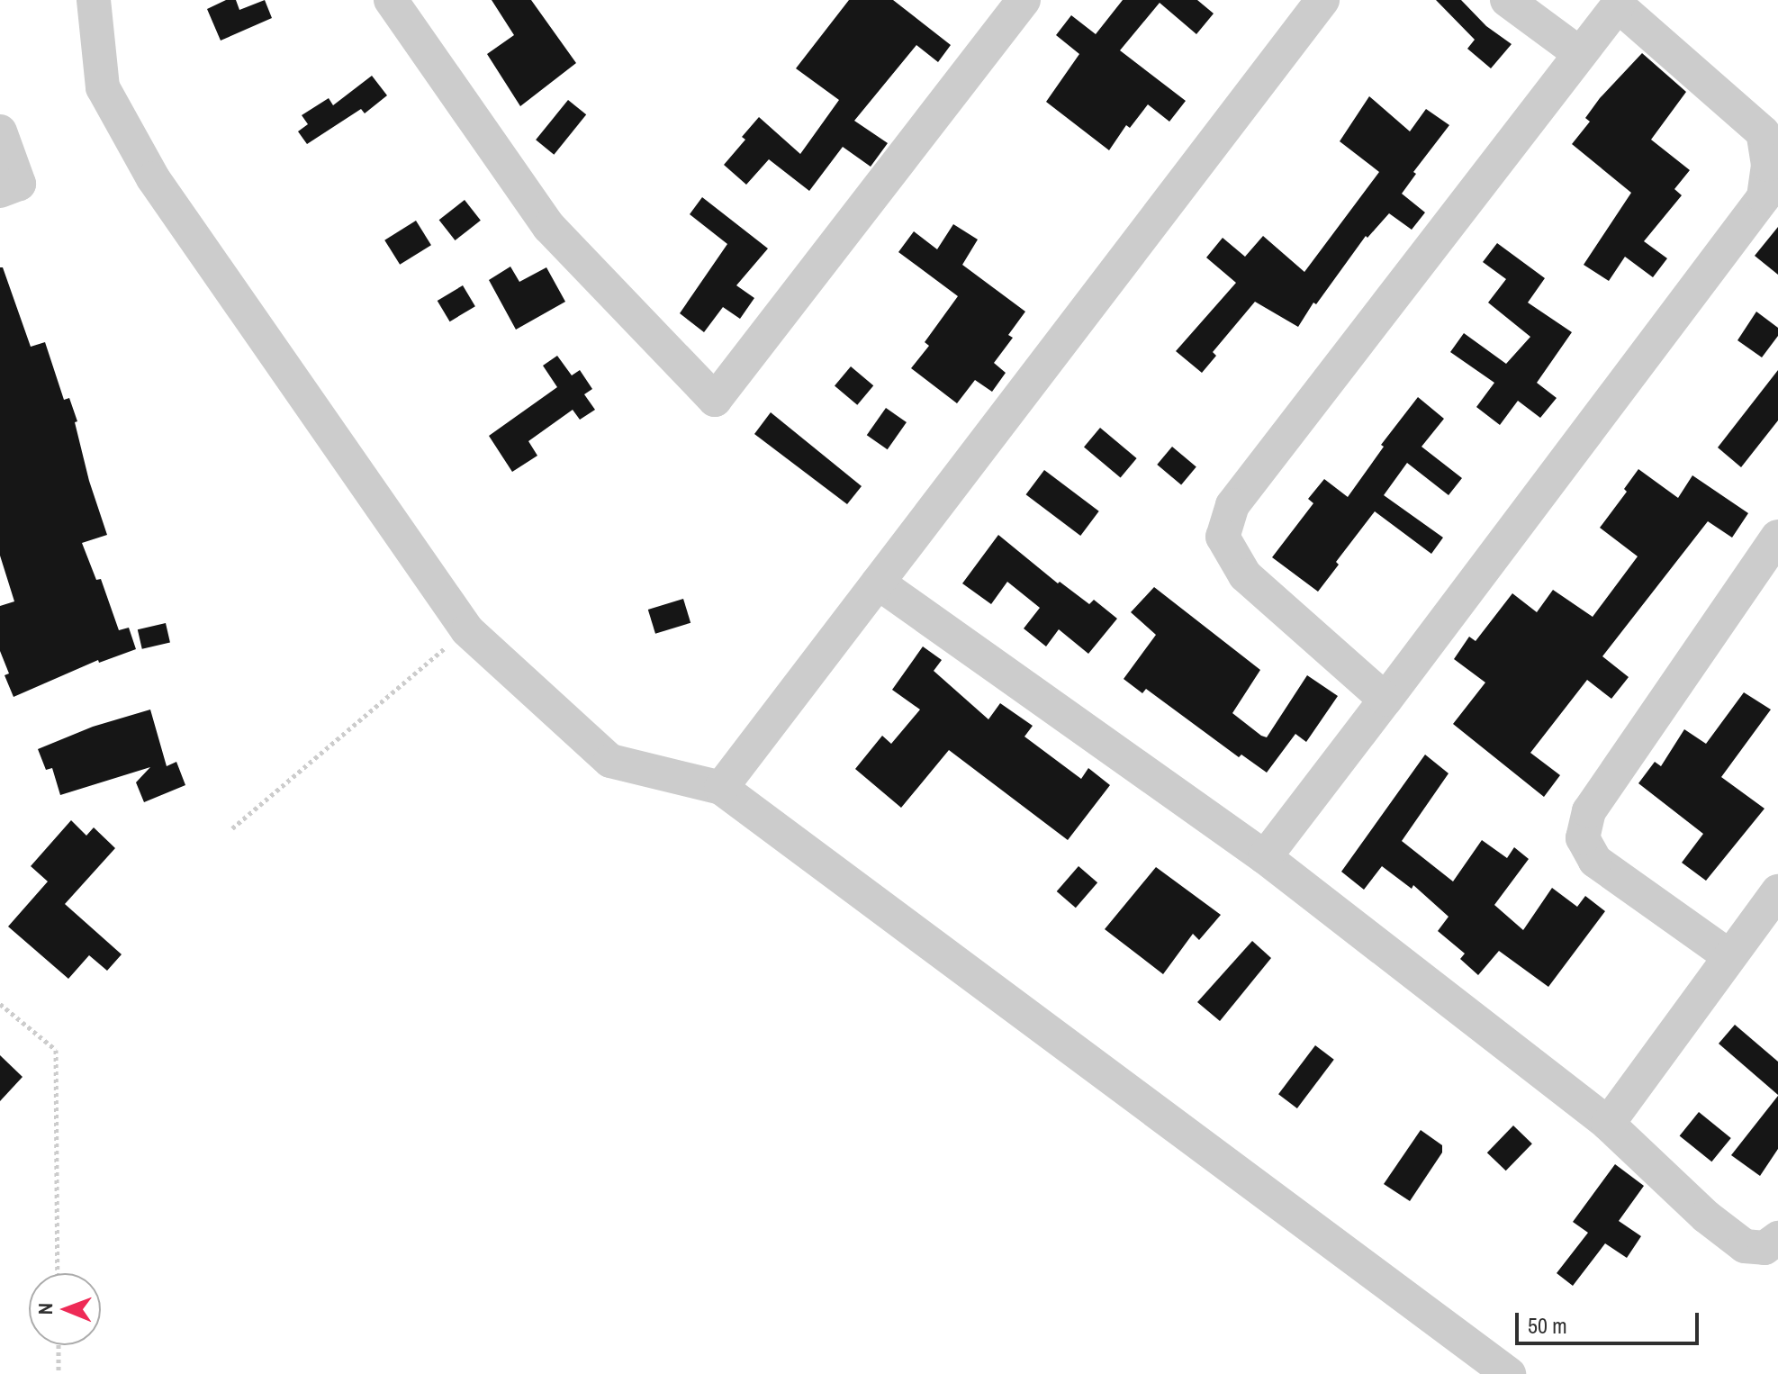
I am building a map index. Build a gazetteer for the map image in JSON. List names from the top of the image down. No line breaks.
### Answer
{"scale_bar":"50 m","north":"left"}
